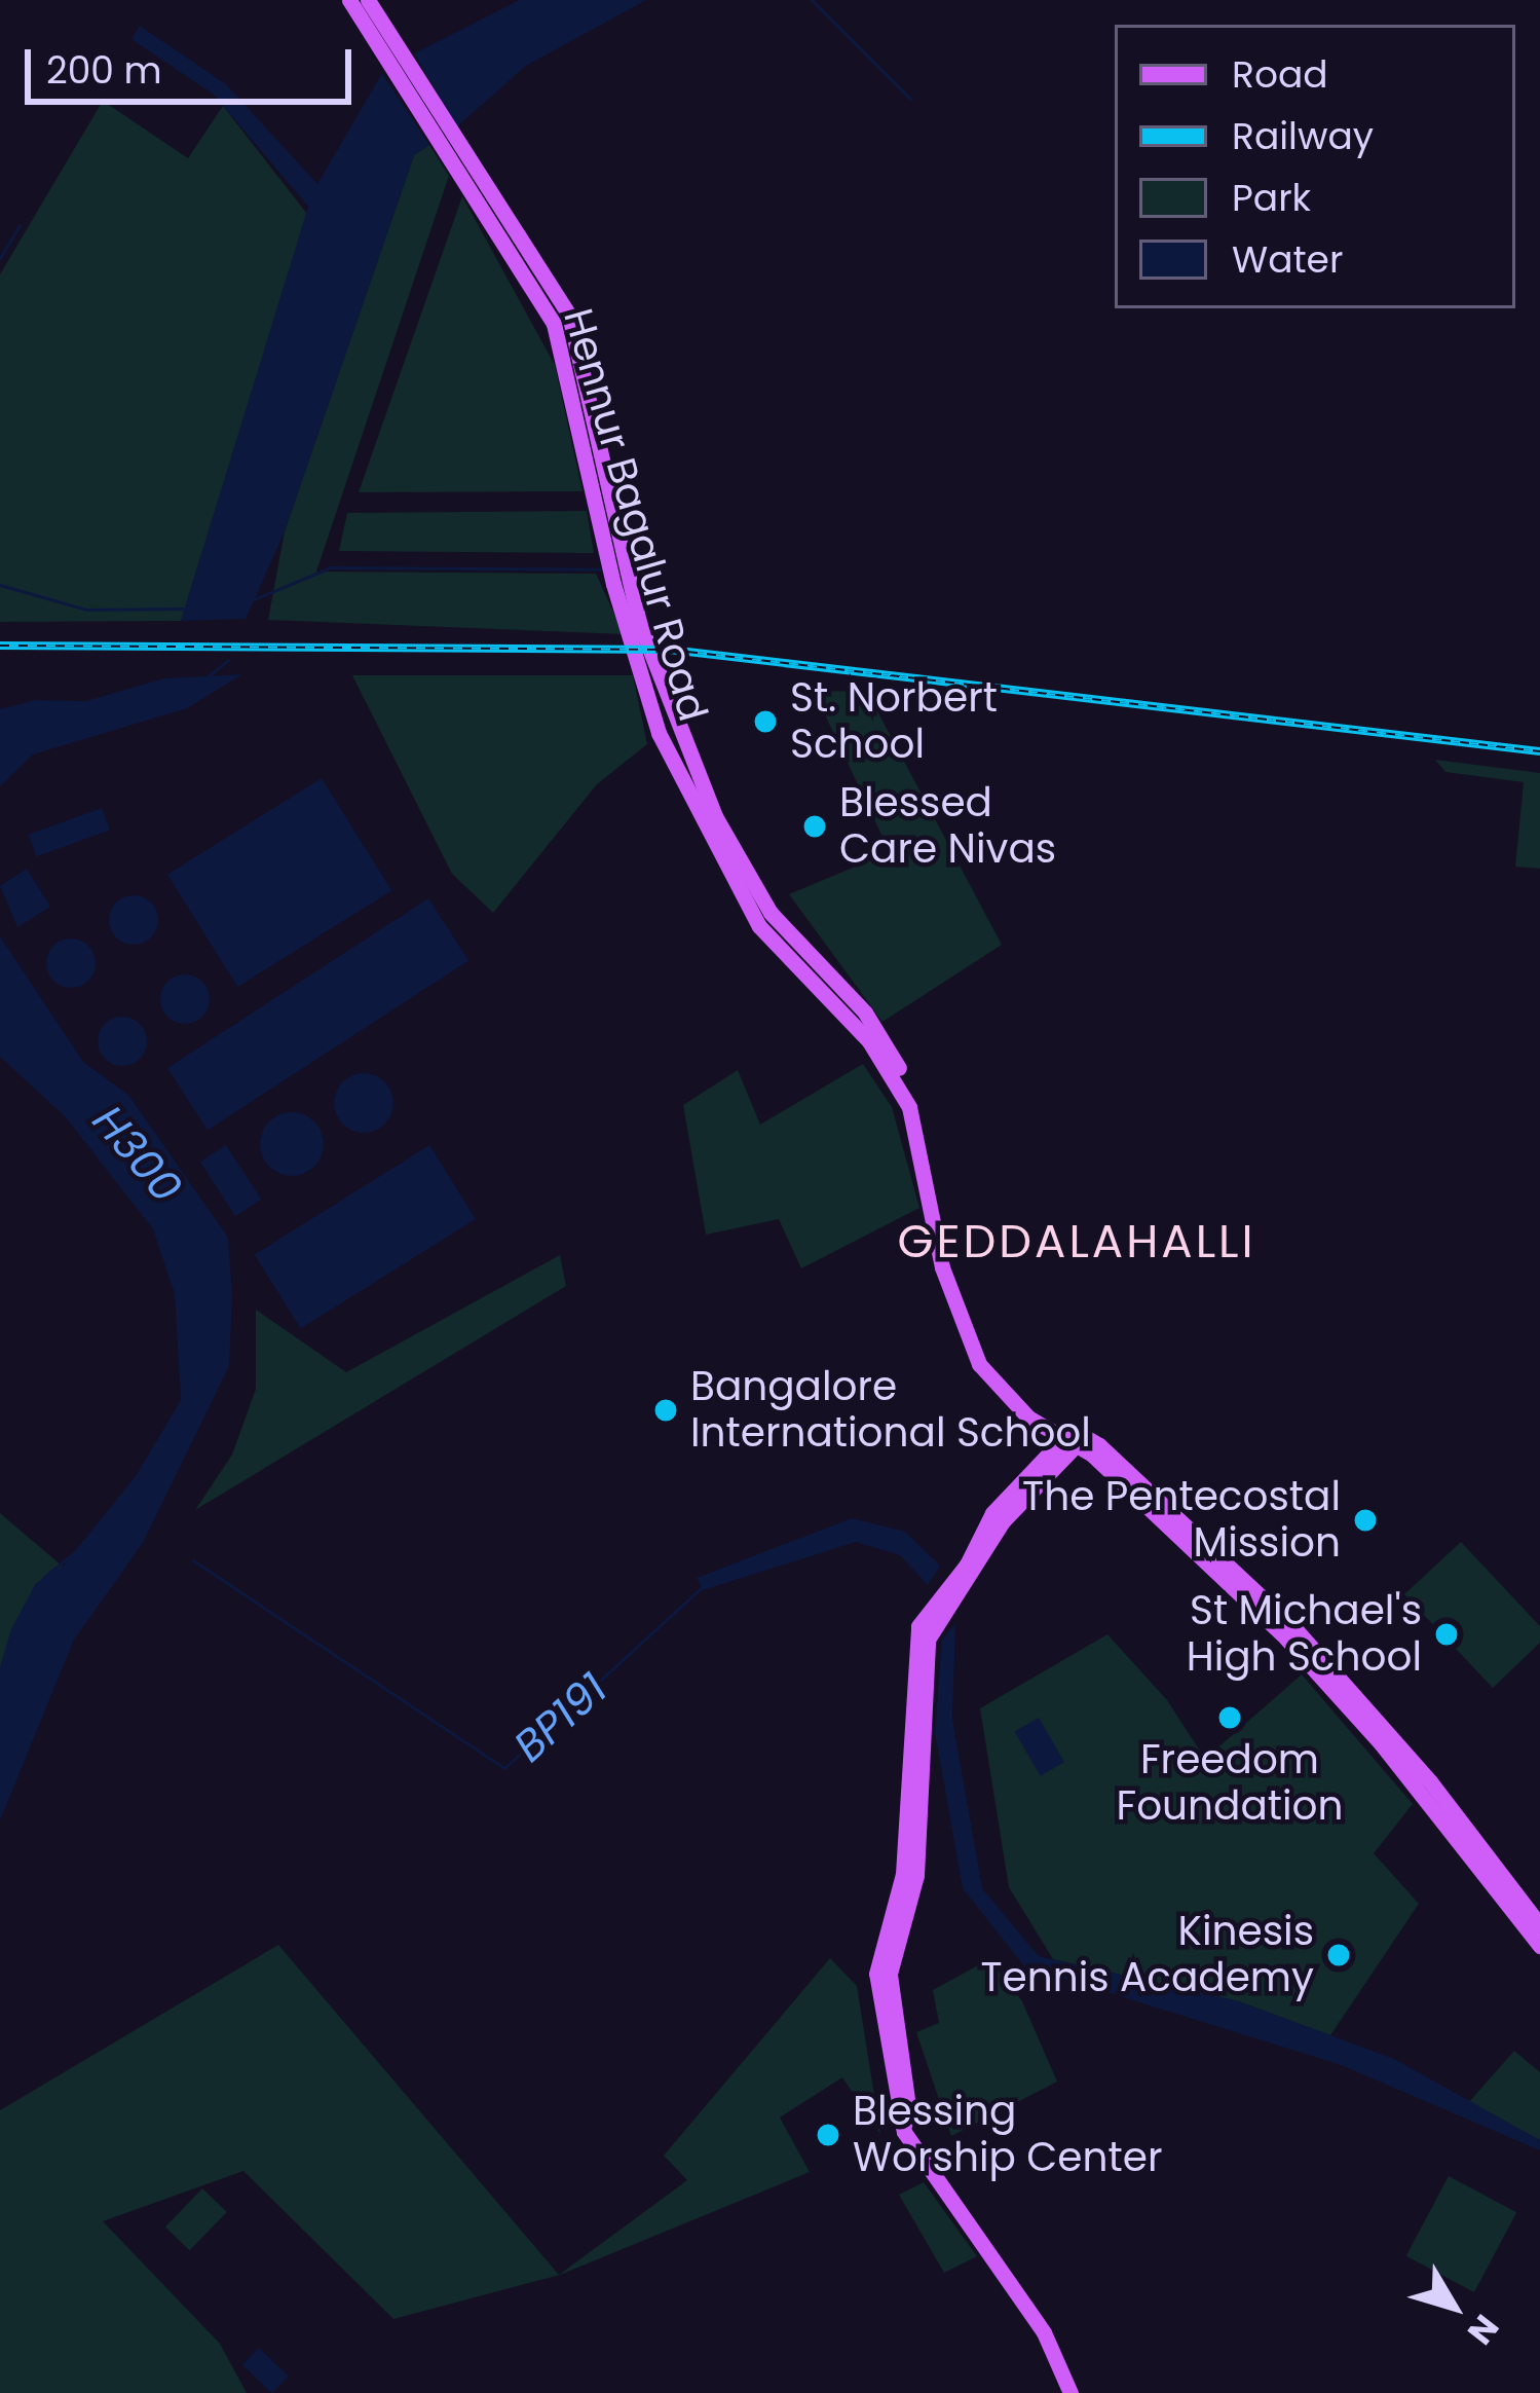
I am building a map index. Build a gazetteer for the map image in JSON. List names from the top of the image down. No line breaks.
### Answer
{"streets":{"main road":["Hennur Bagalur Road"]},"districts":["GEDDALAHALLI"],"water":["H300","BP191"],"places":["St. Norbert School","Blessed Care Nivas","Bangalore International School","The Pentecostal Mission","St Michael's High School","Freedom Foundation","Kinesis Tennis Academy","Blessing Worship Center"],"legend":["Road","Railway","Park","Water"],"scale_bar":"200 m","north":"bottom right"}
